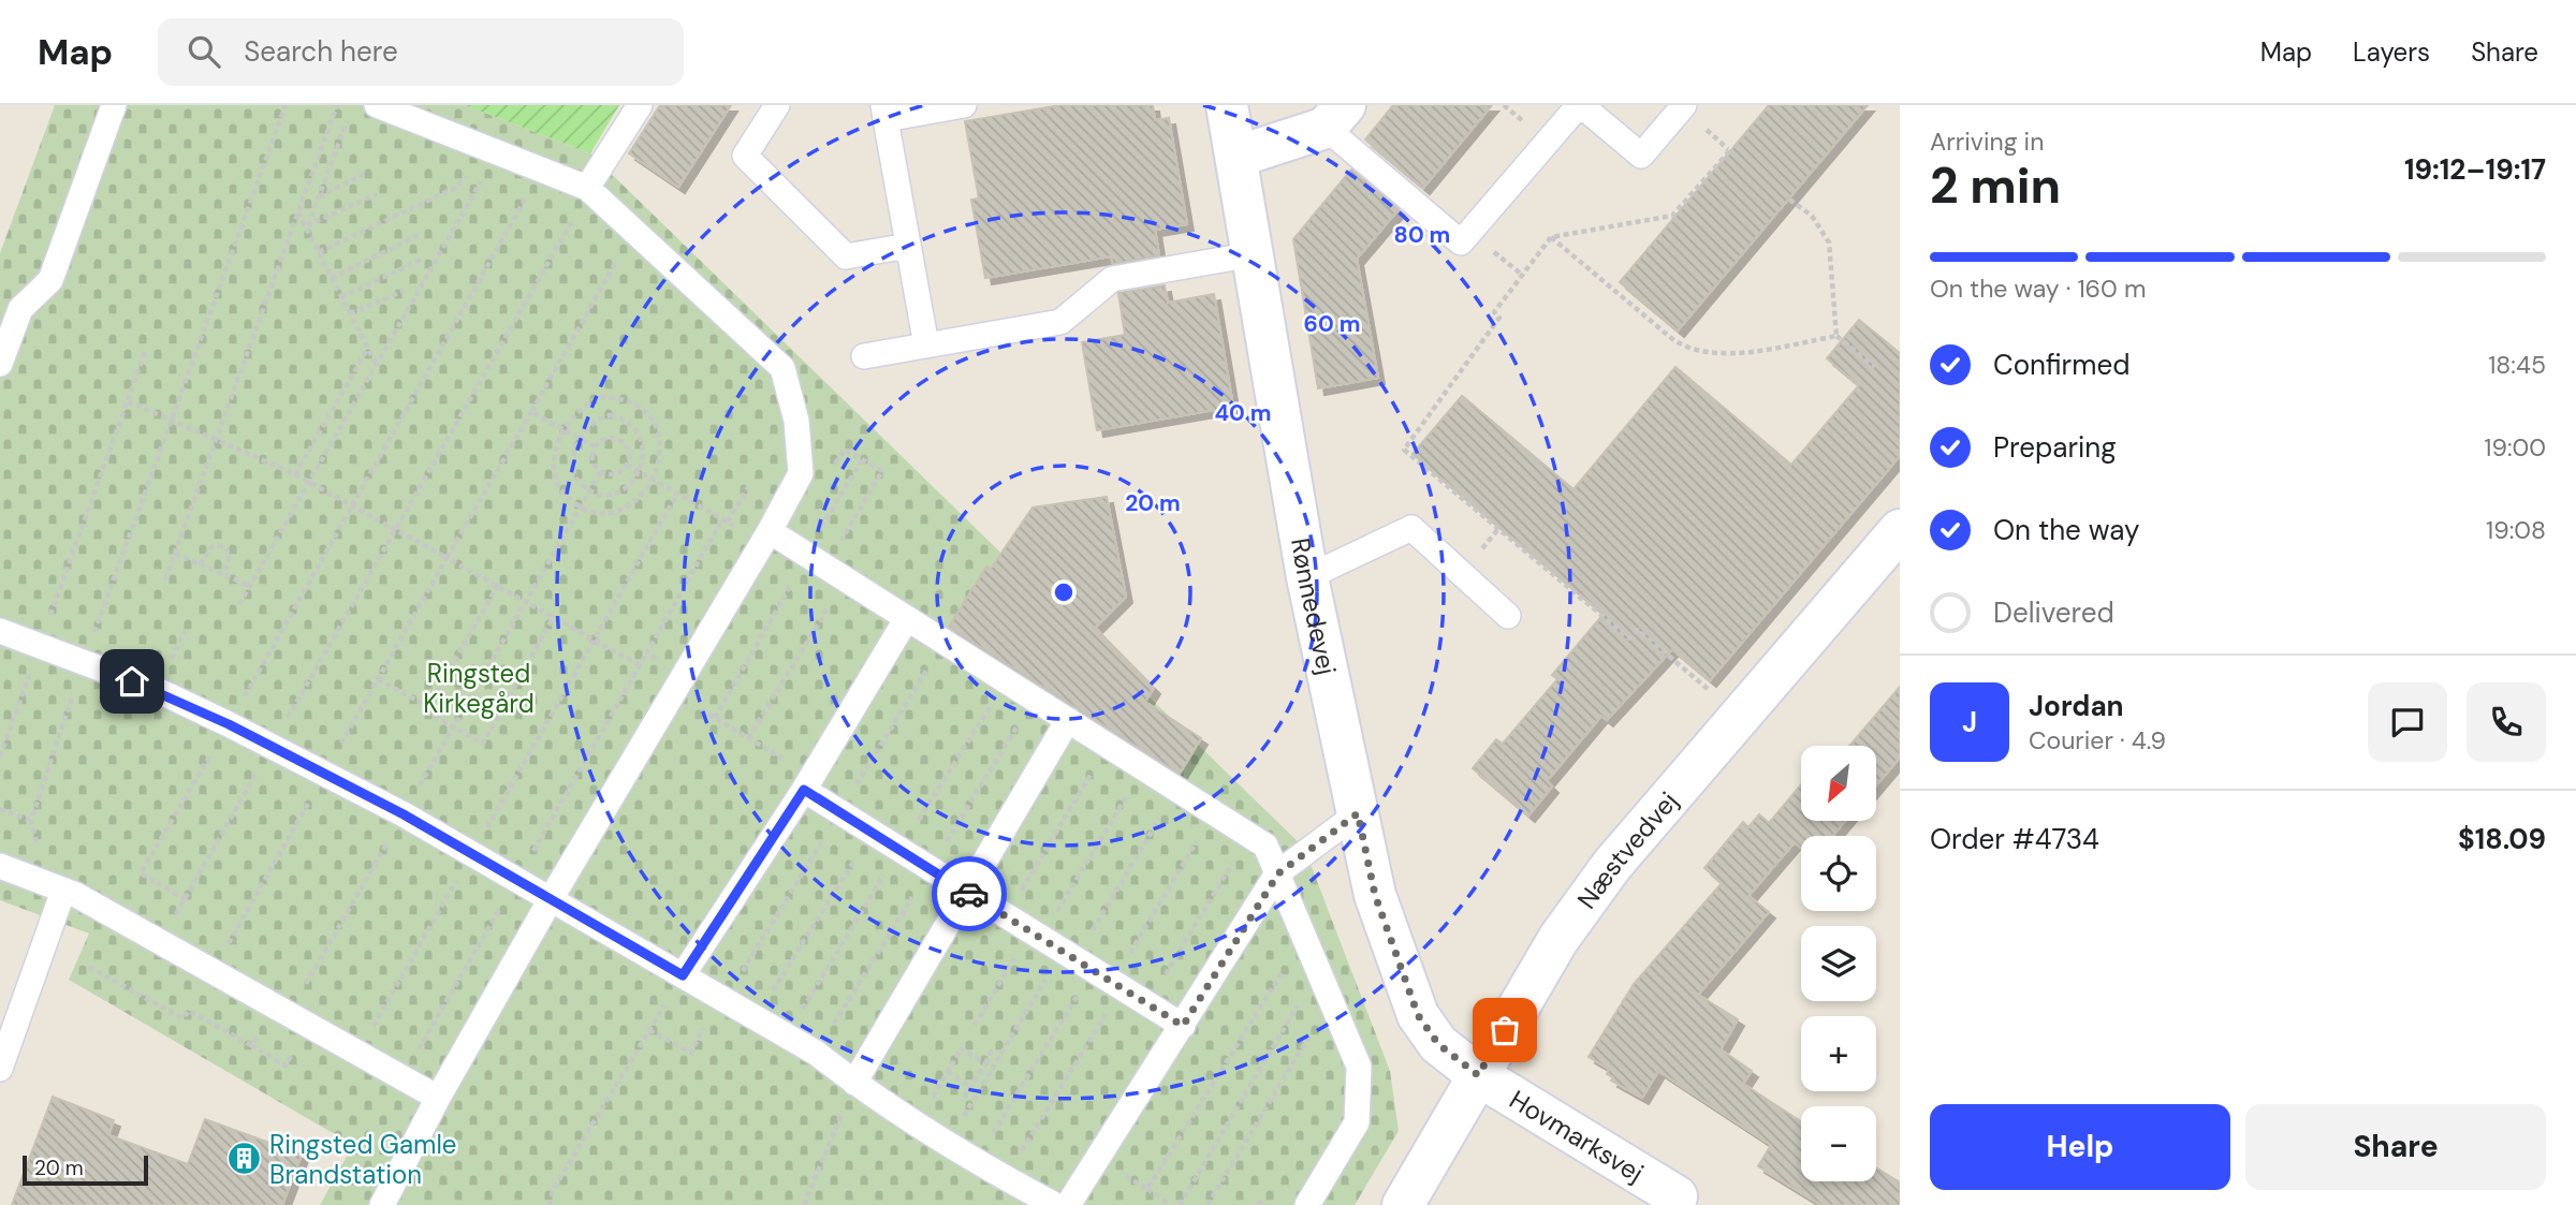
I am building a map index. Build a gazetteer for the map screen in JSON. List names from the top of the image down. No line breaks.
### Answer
{"streets":{"street":["Rønnedevej","Næstvedvej","Hovmarksvej"]},"crossings":[["Rønnedevej","Næstvedvej"],["Rønnedevej","Hovmarksvej"],["Næstvedvej","Hovmarksvej"]],"parks":["Ringsted Kirkegård"],"places":{"building":["Ringsted Gamle Brandstation"]},"scale_bar":"20 m","north":"bottom left","page":{"header":"Map","search":"Search here","nav":["Map","Layers","Share"],"heading":["2 min","Arriving in","19:12–19:17"],"panel":["Jordan","Courier · 4.9","Order #4734","$18.09"],"bar":"On the way · 160 m","list":[["Confirmed","18:45"],["Preparing","19:00"],["On the way","19:08"],"Delivered"],"round":"J","map_buttons":["+","−"],"buttons":["Help","Share"],"scale":"20 m"},"rings":["80 m","60 m","40 m","20 m"]}
